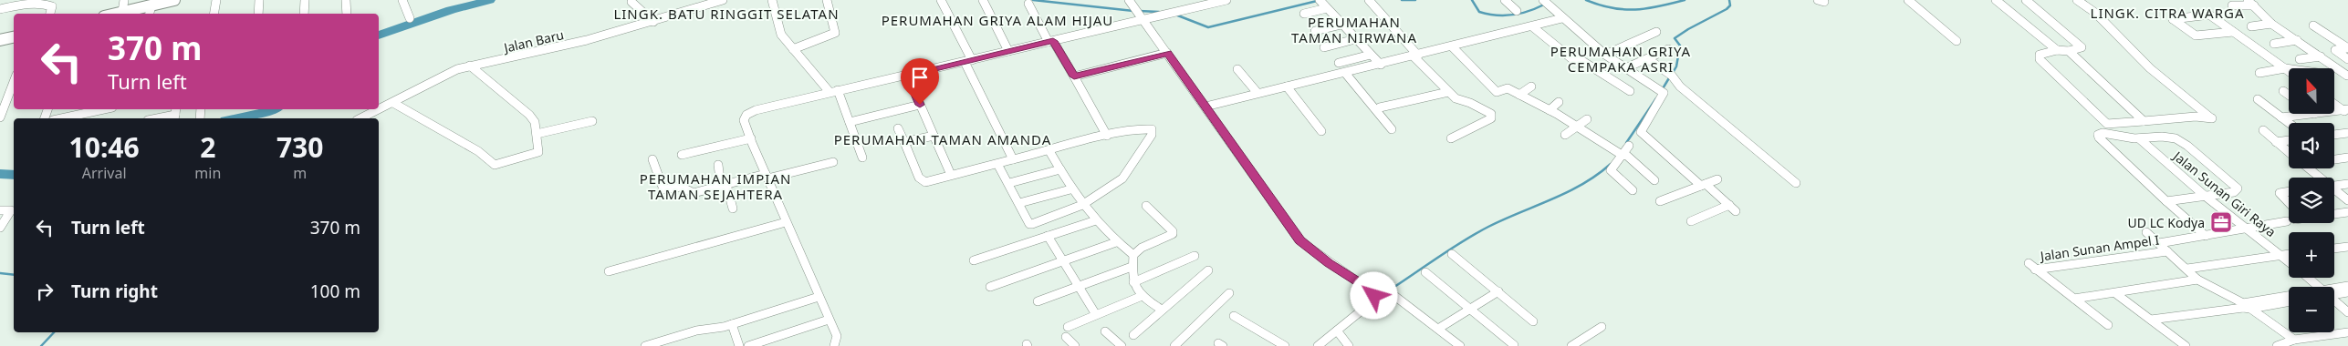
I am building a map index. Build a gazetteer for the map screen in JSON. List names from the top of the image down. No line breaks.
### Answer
{"streets":{"street":["Jalan Baru","Jalan Sunan Giri Raya","Jalan Sunan Ampel I"]},"districts":["LINGK. CITRA WARGA","LINGK. BATU RINGGIT SELATAN","PERUMAHAN GRIYA ALAM HIJAU","PERUMAHAN TAMAN NIRWANA","PERUMAHAN GRIYA CEMPAKA ASRI","PERUMAHAN TAMAN AMANDA","PERUMAHAN IMPIAN TAMAN SEJAHTERA"],"places":{"office":["UD LC Kodya"]},"north":"top","page":{"turn":["370 m","Turn left"],"map_buttons":["+","−"],"eta":["10:46","Arrival","2","min","730","m"],"list":[{"name":"Turn left","value":"370 m"},{"name":"Turn right","value":"100 m"}]}}
